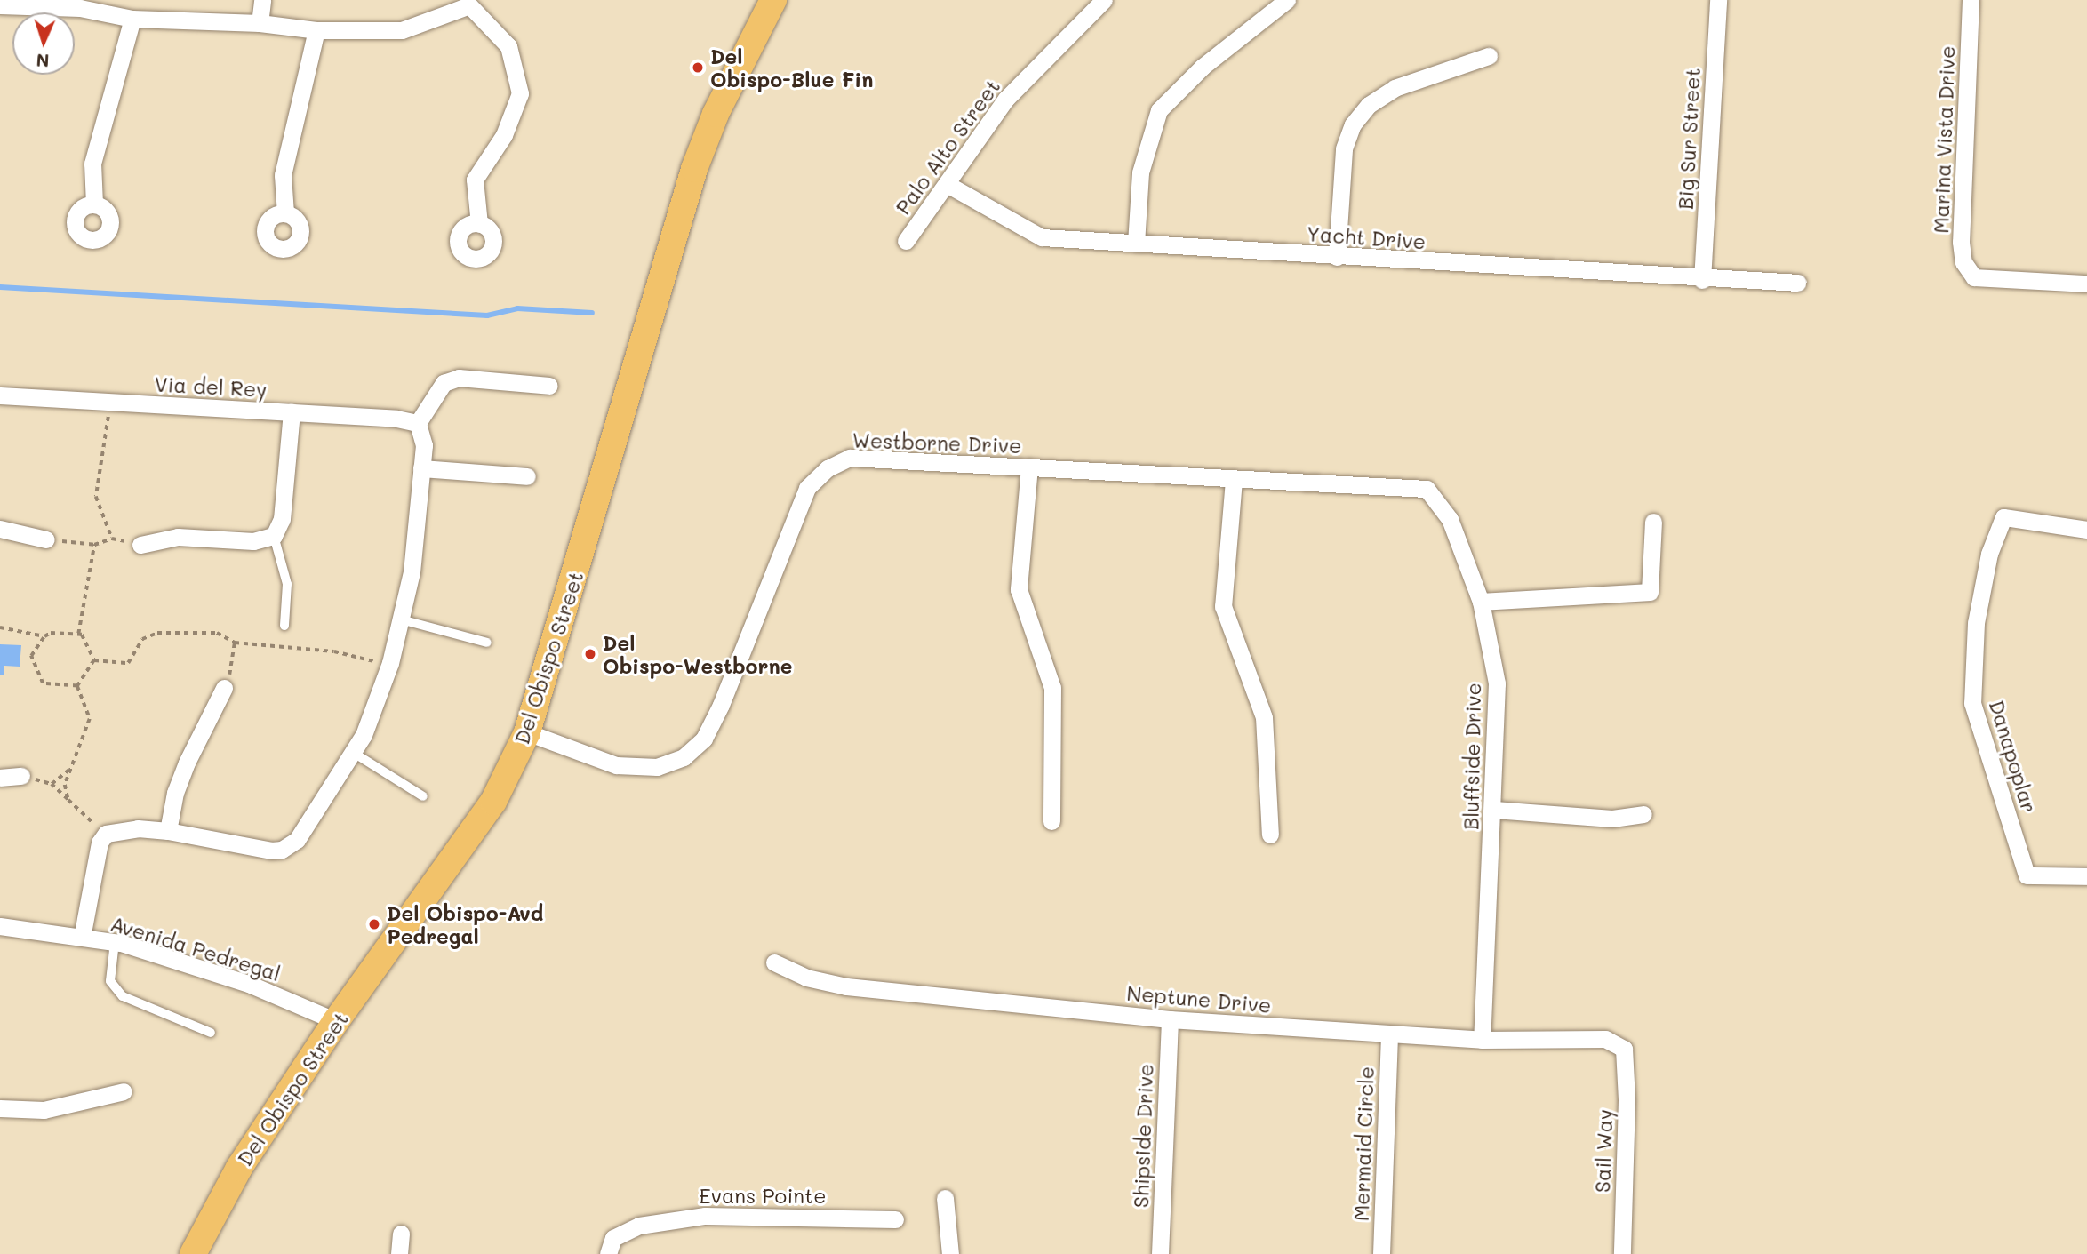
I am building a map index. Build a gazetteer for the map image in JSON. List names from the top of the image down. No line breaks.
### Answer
{"streets":{"main road":["Del Obispo Street"],"street":["Big Sur Street","Marina Vista Drive","Palo Alto Street","Yacht Drive","Via del Rey","Westborne Drive","Bluffside Drive","Danapoplar","Avenida Pedregal","Neptune Drive","Shipside Drive","Mermaid Circle","Sail Way","Evans Pointe"]},"crossings":[["Big Sur Street","Yacht Drive"],["Palo Alto Street","Yacht Drive"],["Westborne Drive","Del Obispo Street"],["Westborne Drive","Bluffside Drive"],["Del Obispo Street","Avenida Pedregal"],["Bluffside Drive","Neptune Drive"],["Neptune Drive","Shipside Drive"],["Neptune Drive","Mermaid Circle"],["Neptune Drive","Sail Way"]],"places":["Del Obispo-Blue Fin","Del Obispo-Westborne","Del Obispo-Avd Pedregal"],"north":"bottom"}
